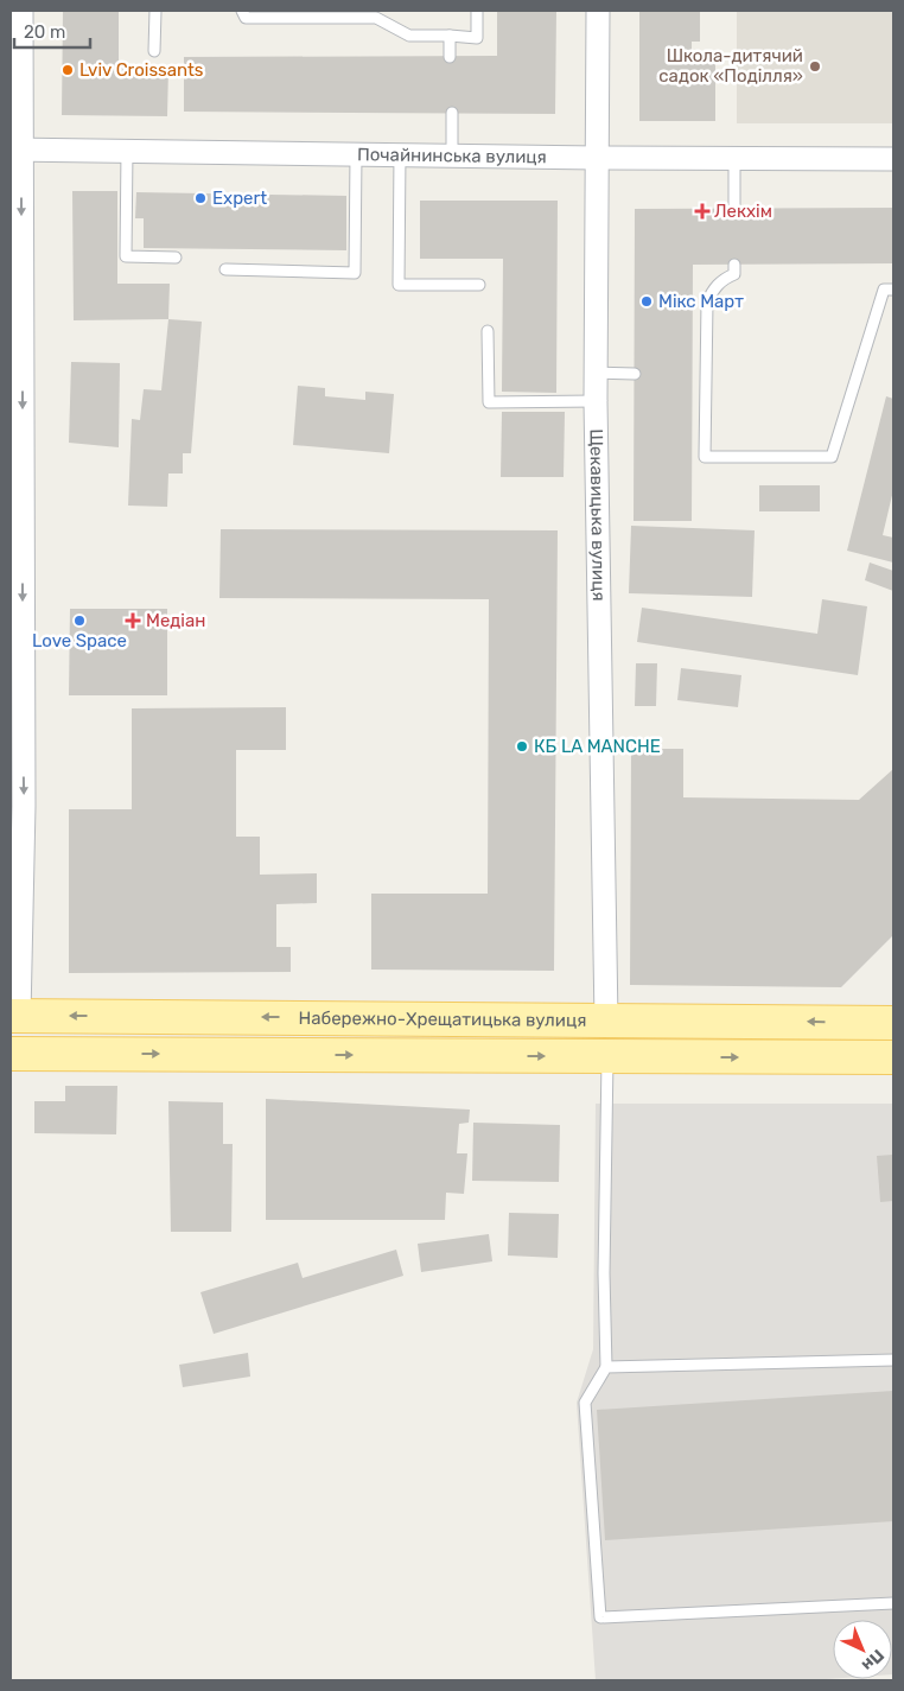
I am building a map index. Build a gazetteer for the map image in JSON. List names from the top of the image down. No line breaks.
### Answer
{"streets":{"main road":["Набережно-Хрещатицька вулиця"],"street":["Почайнинська вулиця","Щекавицька вулиця"]},"crossings":[["Почайнинська вулиця","Щекавицька вулиця"],["Щекавицька вулиця","Набережно-Хрещатицька вулиця"]],"places":{"other":["Школа-дитячий садок «Поділля»","Lviv Croissants","Expert","Мікс Март","Love Space","КБ LA MANCHE"],"health":["Лекхім","Медіан"]},"scale_bar":"20 m","north":"bottom right"}
